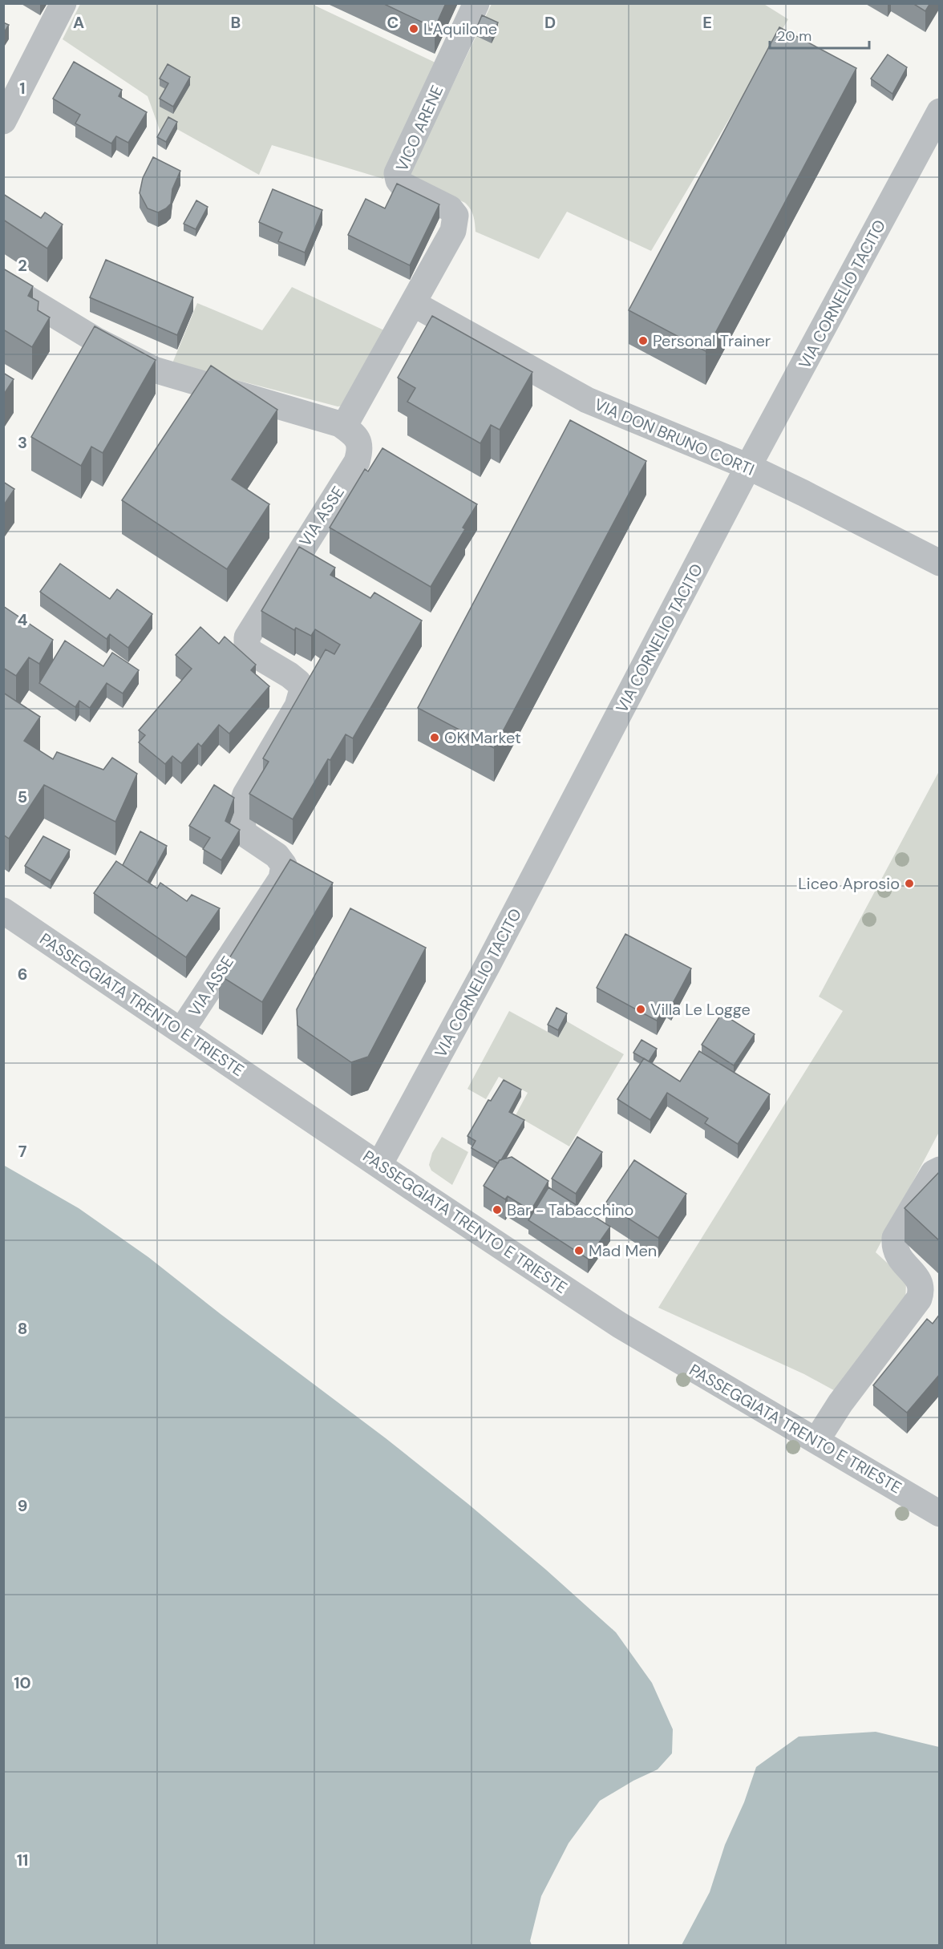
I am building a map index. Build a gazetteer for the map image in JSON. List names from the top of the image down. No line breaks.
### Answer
{"streets":{"street":["VICO ARENE","VIA CORNELIO TACITO","VIA DON BRUNO CORTI","VIA ASSE","PASSEGGIATA TRENTO E TRIESTE"]},"crossings":[["VICO ARENE","VIA DON BRUNO CORTI"],["VIA CORNELIO TACITO","VIA DON BRUNO CORTI"],["VIA CORNELIO TACITO","PASSEGGIATA TRENTO E TRIESTE"],["VIA ASSE","PASSEGGIATA TRENTO E TRIESTE"]],"places":["L'Aquilone","Personal Trainer","OK Market","Liceo Aprosio","Villa Le Logge","Bar - Tabacchino","Mad Men"],"scale_bar":"20 m","grid":{"columns":["A","B","C","D","E"],"rows":["1","2","3","4","5","6","7","8","9","10","11"]}}
